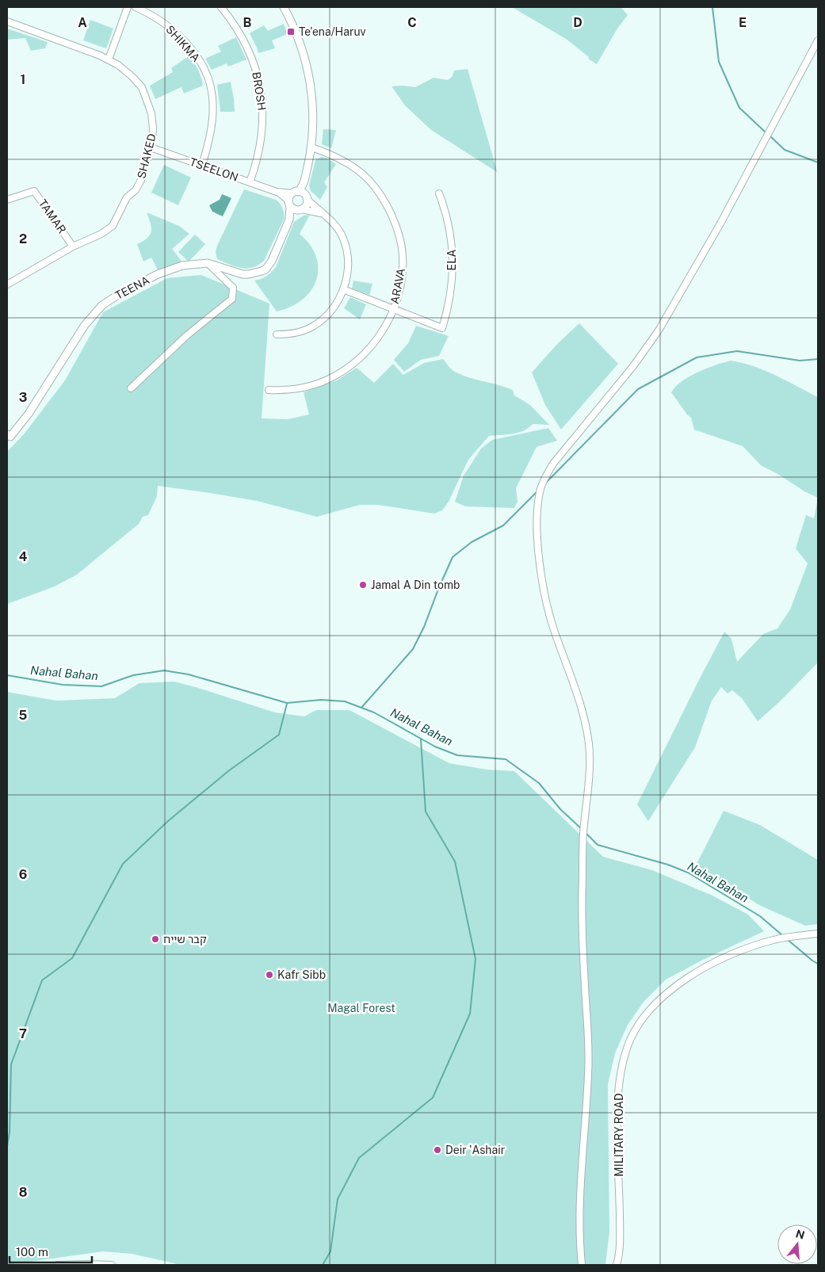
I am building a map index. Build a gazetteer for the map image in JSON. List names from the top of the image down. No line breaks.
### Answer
{"streets":{"street":["SHIKMA","BROSH","SHAKED","TSEELON","TAMAR","ELA","ARAVA","TEENA","MILITARY ROAD"]},"crossings":[["SHIKMA","TSEELON"],["BROSH","TSEELON"],["SHAKED","TSEELON"],["SHAKED","TAMAR"],["TSEELON","TEENA"],["ELA","ARAVA"]],"water":["Nahal Bahan"],"parks":["Magal Forest"],"places":{"transit":["Te'ena/Haruv"],"other":["Jamal A Din tomb","קבר שייח","Kafr Sibb","Deir 'Ashair"]},"scale_bar":"100 m","north":"top","grid":{"columns":["A","B","C","D","E"],"rows":["1","2","3","4","5","6","7","8"]}}
